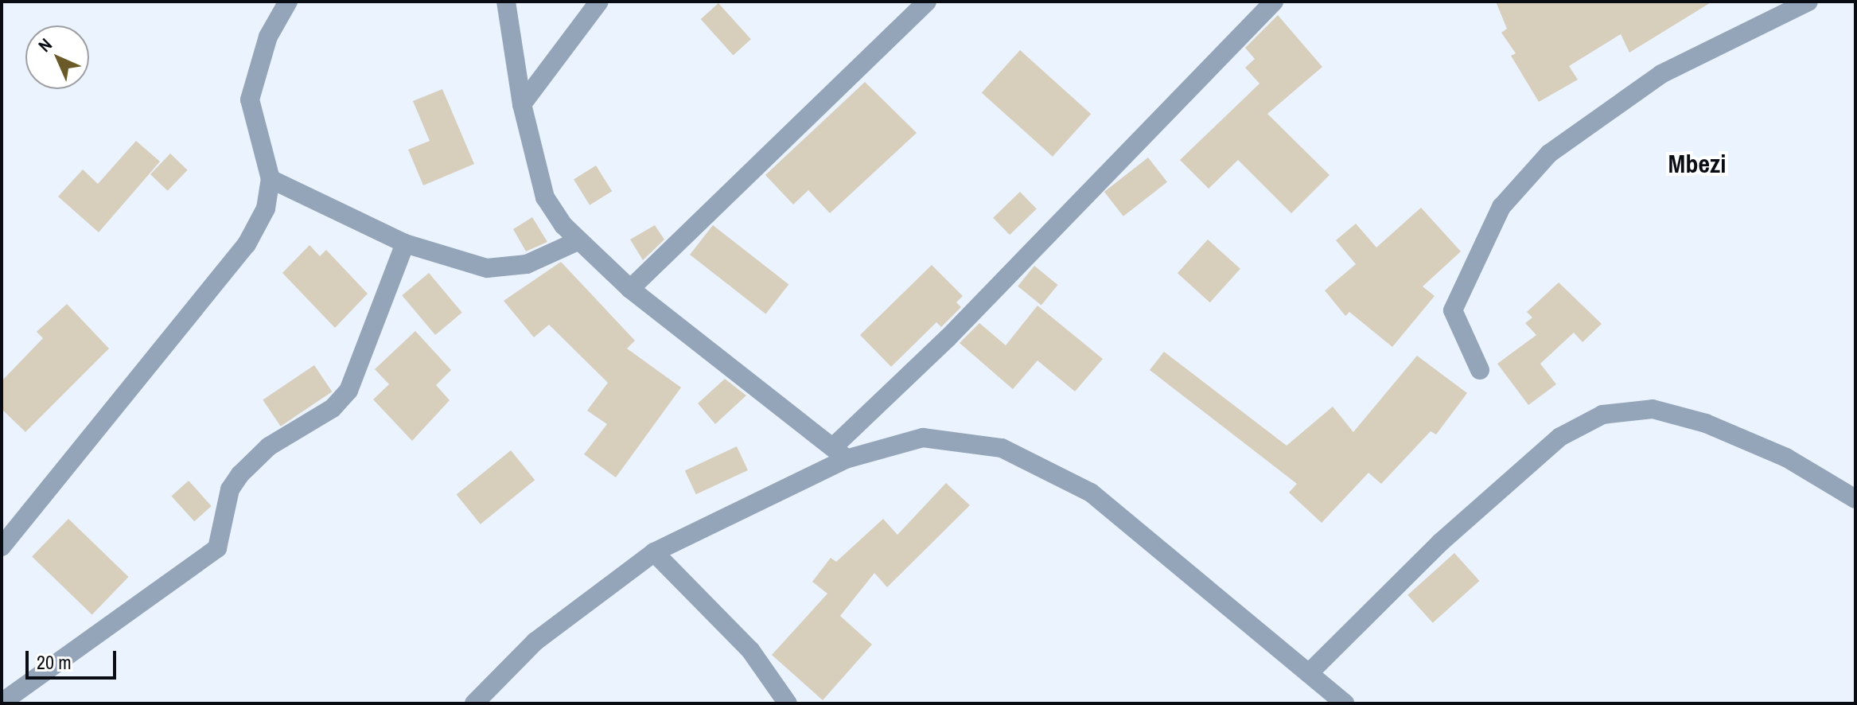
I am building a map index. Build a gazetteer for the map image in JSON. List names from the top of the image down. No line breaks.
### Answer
{"districts":["Mbezi"],"scale_bar":"20 m","north":"top left"}
